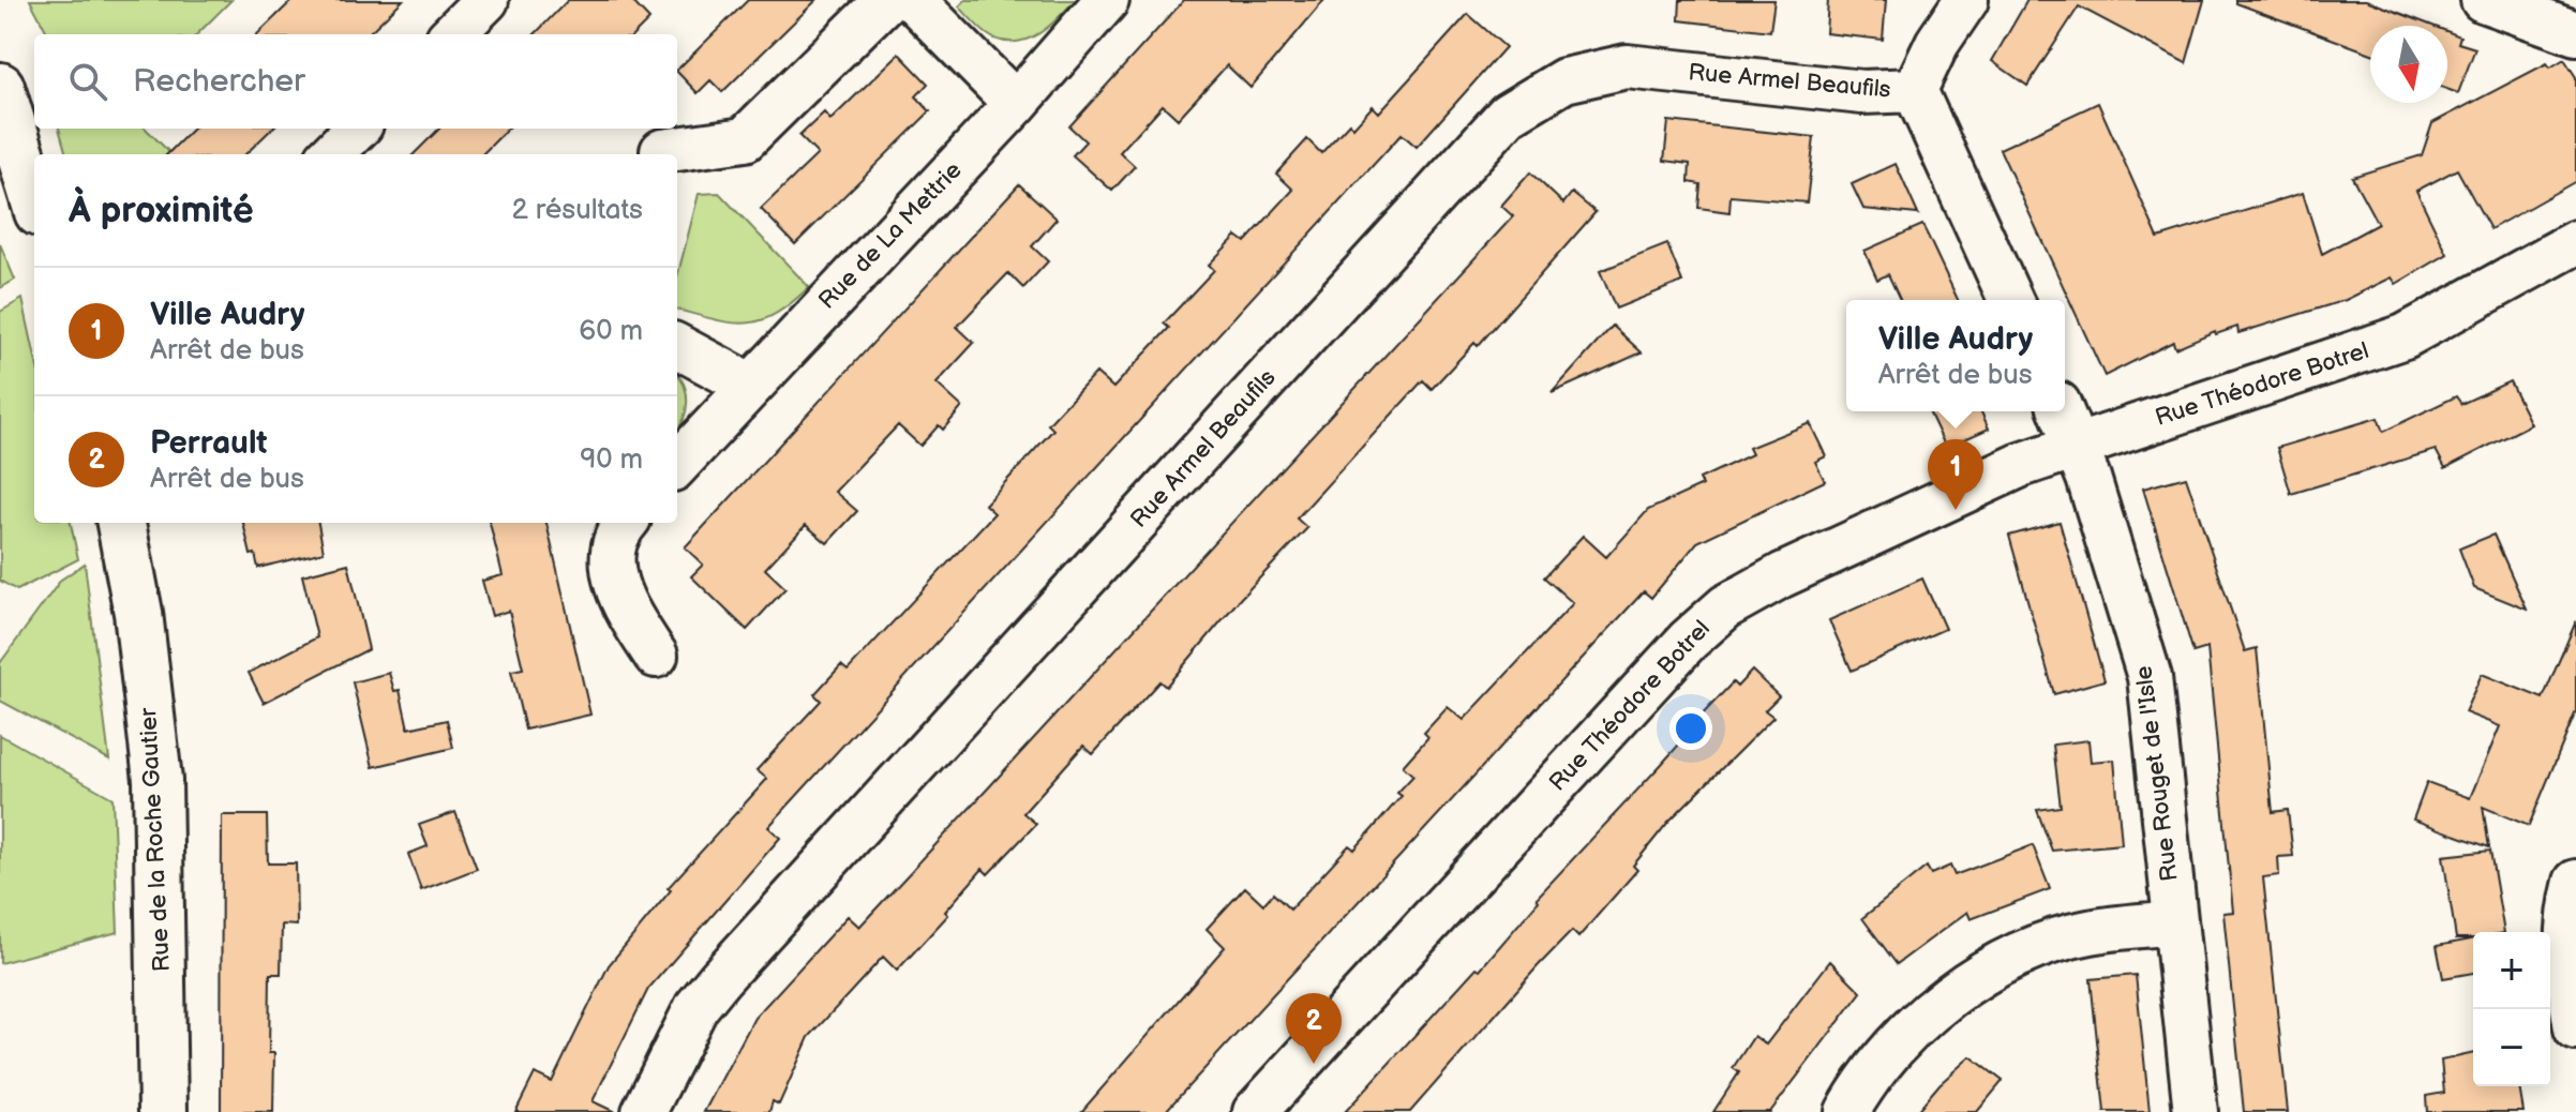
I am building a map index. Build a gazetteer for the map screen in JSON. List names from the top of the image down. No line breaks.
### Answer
{"streets":{"street":["Rue Armel Beaufils","Rue de La Mettrie","Rue Théodore Botrel","Rue Rouget de l'Isle","Rue de la Roche Gautier"]},"crossings":[["Rue Théodore Botrel","Rue Rouget de l'Isle"]],"north":"bottom","page":{"search":"Rechercher","heading":["À proximité","2 résultats"],"list":[{"mark":"1","name":"Ville Audry","note":"Arrêt de bus","value":"60 m"},{"mark":"2","name":"Perrault","note":"Arrêt de bus","value":"90 m"}],"popup":["Ville Audry","Arrêt de bus"],"pins":["1","2"],"map_buttons":["+","−"]}}
